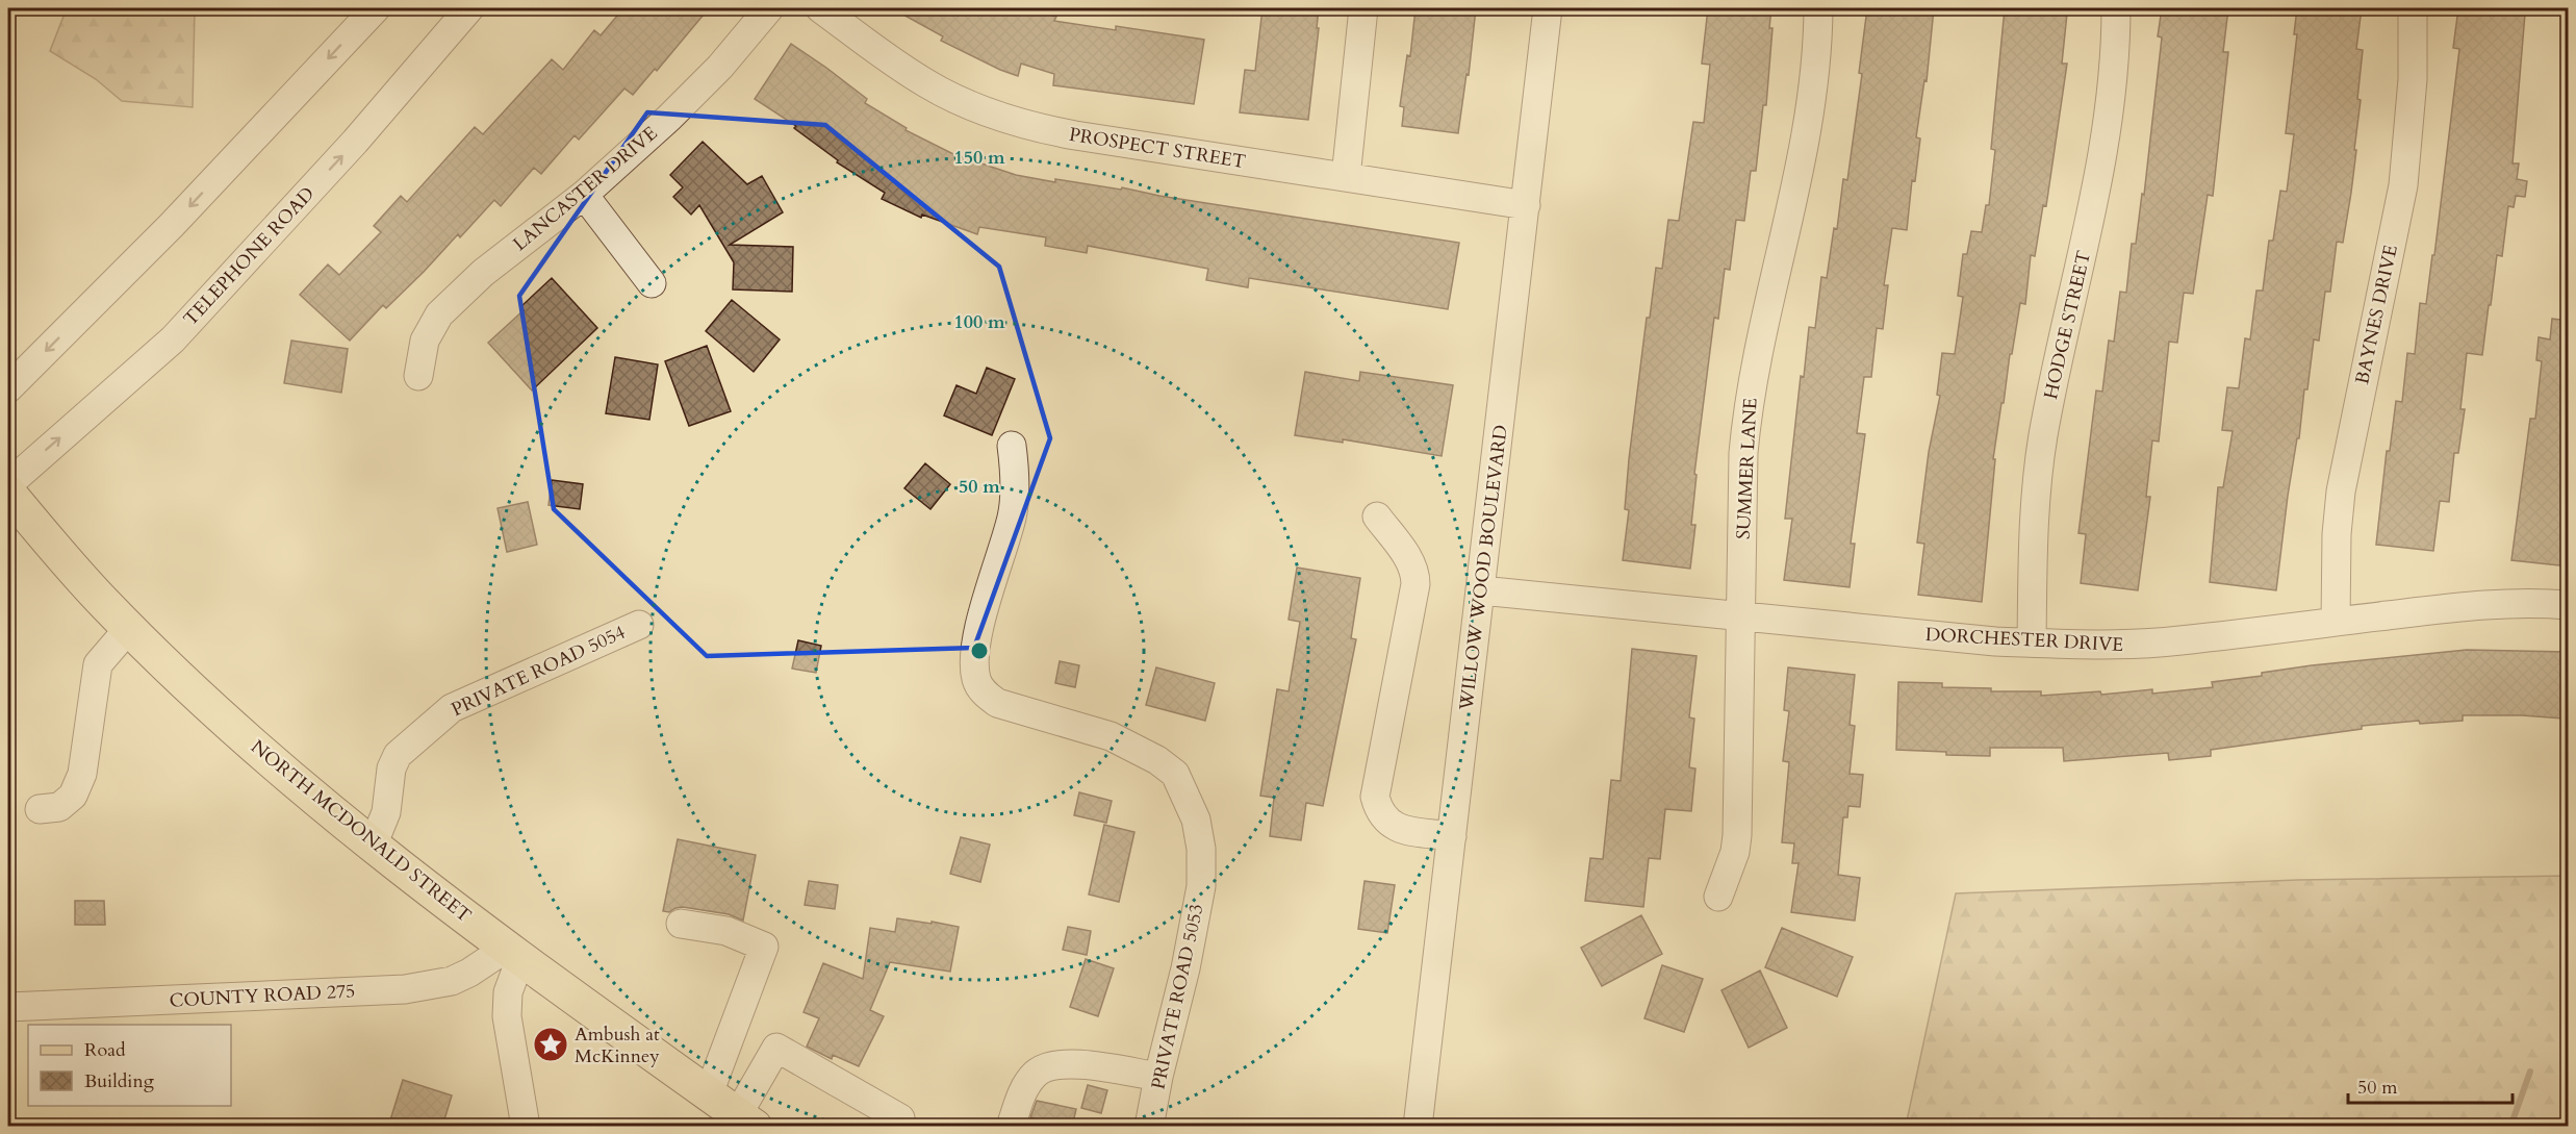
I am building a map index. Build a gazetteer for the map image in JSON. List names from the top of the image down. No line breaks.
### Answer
{"streets":{"main road":["NORTH MCDONALD STREET"],"street":["PROSPECT STREET","LANCASTER DRIVE","TELEPHONE ROAD","BAYNES DRIVE","HODGE STREET","SUMMER LANE","WILLOW WOOD BOULEVARD","DORCHESTER DRIVE","PRIVATE ROAD 5054","COUNTY ROAD 275","PRIVATE ROAD 5053"]},"crossings":[["PROSPECT STREET","WILLOW WOOD BOULEVARD"],["BAYNES DRIVE","DORCHESTER DRIVE"],["HODGE STREET","DORCHESTER DRIVE"],["SUMMER LANE","DORCHESTER DRIVE"],["WILLOW WOOD BOULEVARD","DORCHESTER DRIVE"],["PRIVATE ROAD 5054","NORTH MCDONALD STREET"],["NORTH MCDONALD STREET","COUNTY ROAD 275"]],"places":{"place":["Ambush at McKinney"]},"legend":["Road","Building"],"scale_bar":"50 m","rings":["150 m","100 m","50 m"]}
